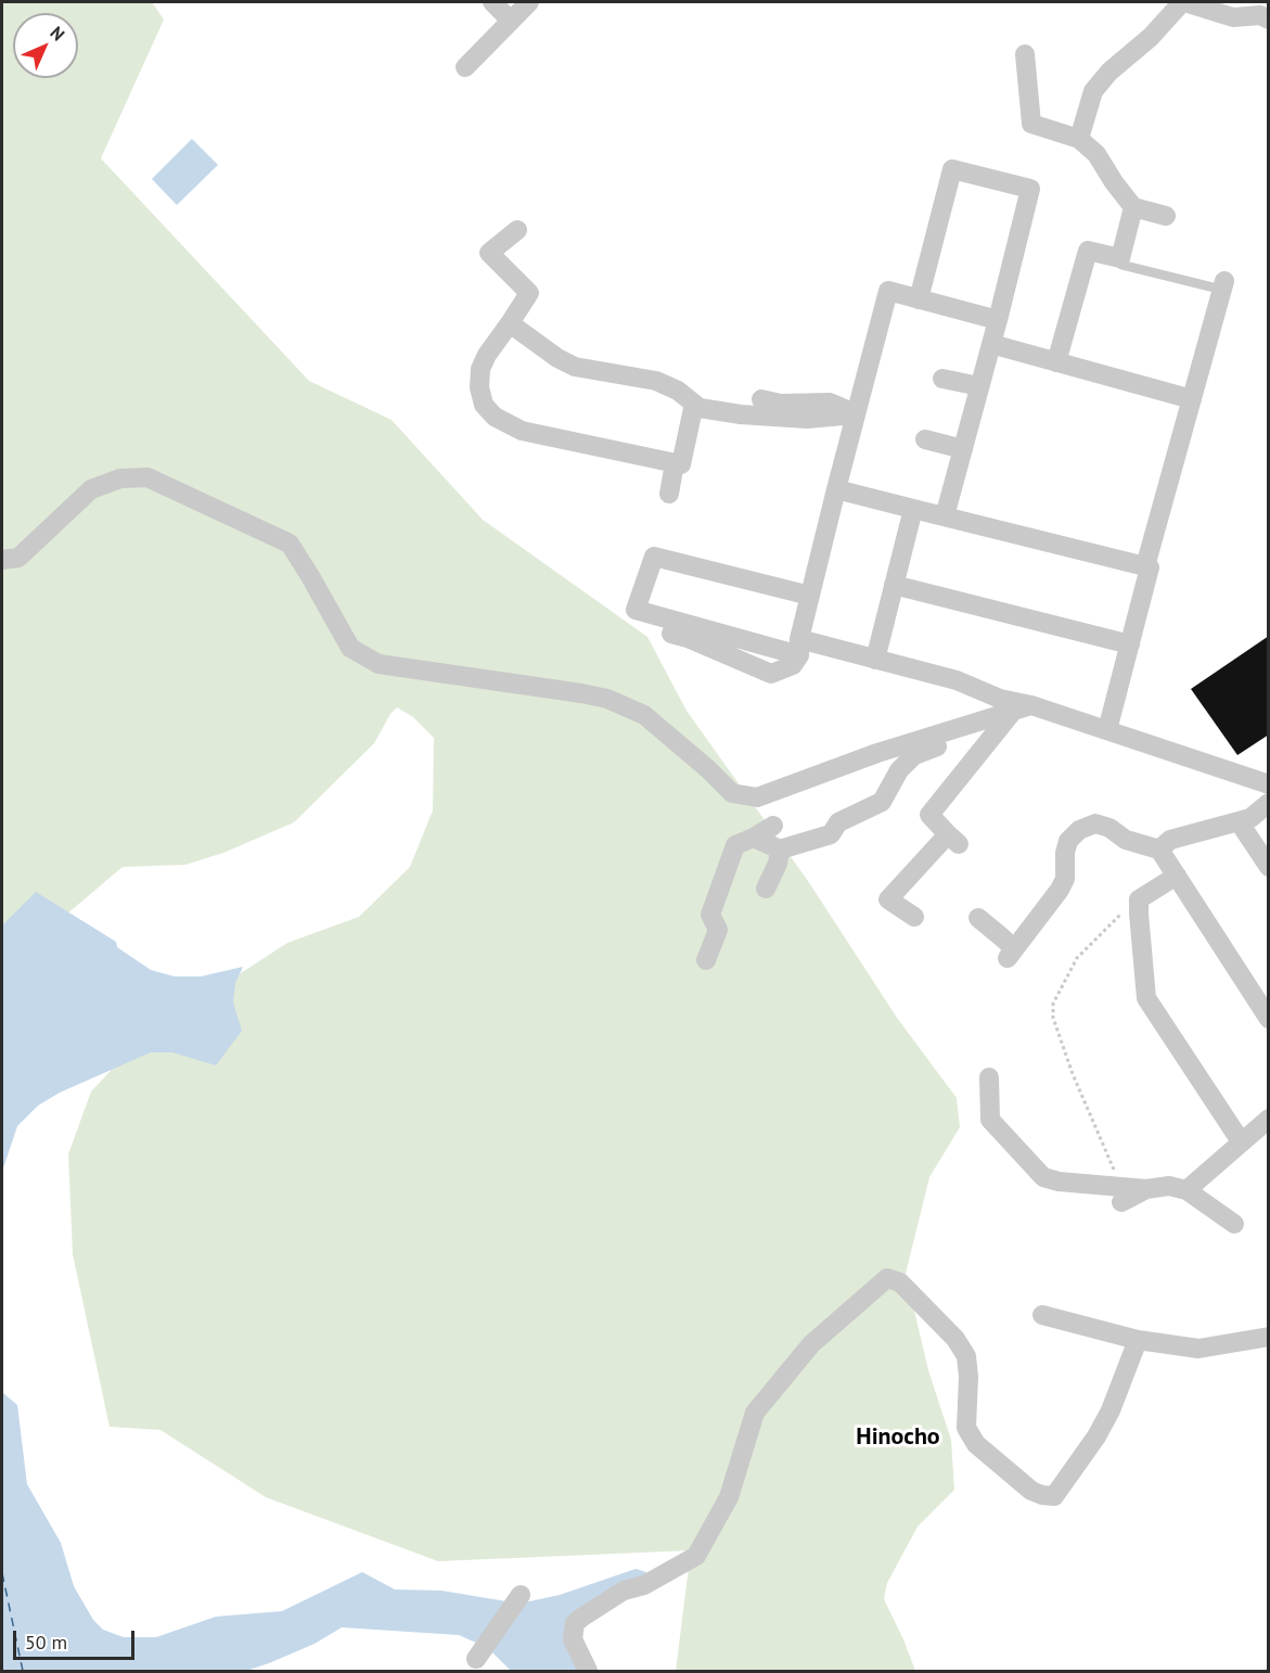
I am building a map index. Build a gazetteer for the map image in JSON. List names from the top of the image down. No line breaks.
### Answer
{"districts":["Hinocho"],"scale_bar":"50 m","north":"top right"}
